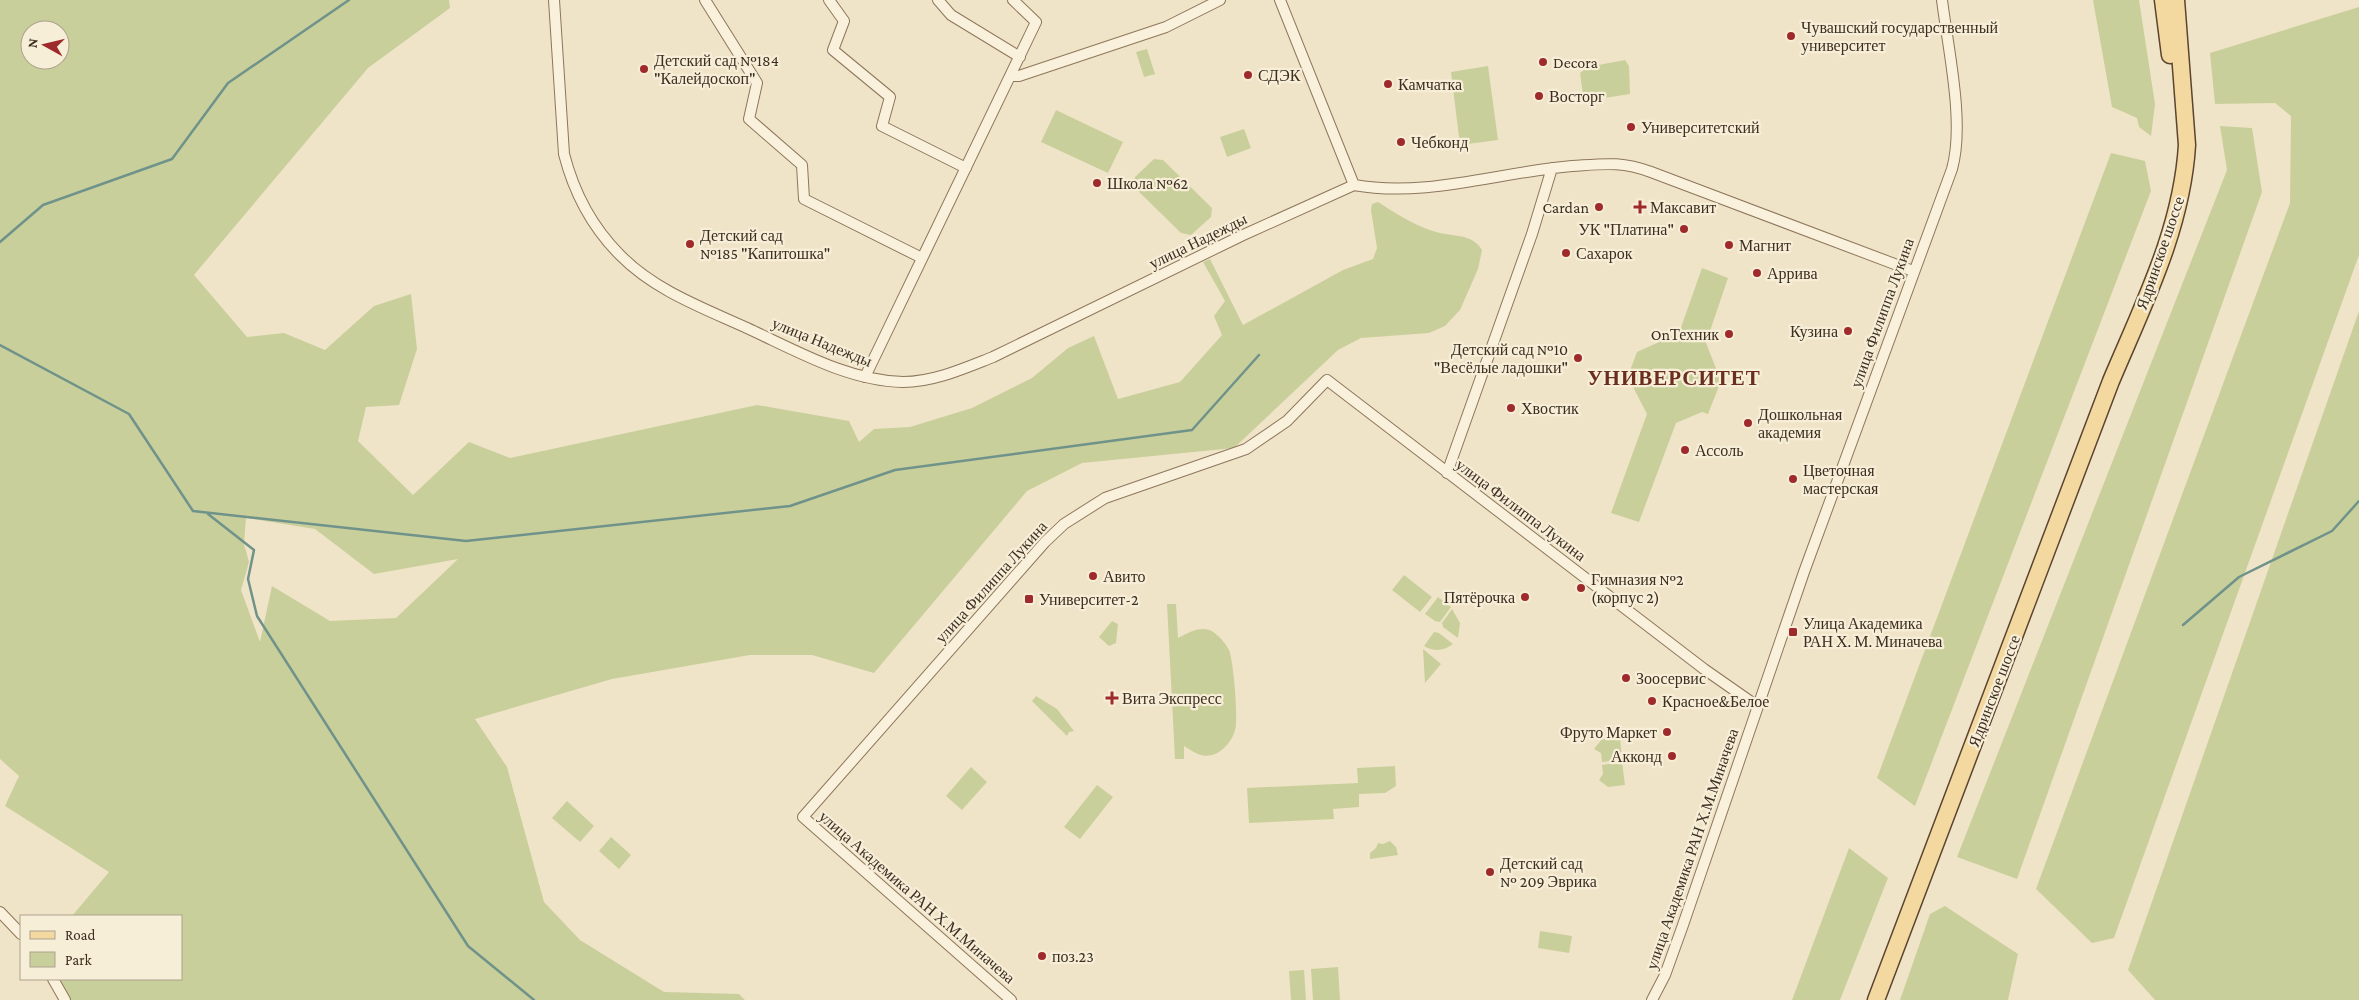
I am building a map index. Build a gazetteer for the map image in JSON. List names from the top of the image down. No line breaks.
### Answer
{"streets":{"main road":["Ядринское шоссе"],"street":["улица Надежды","улица Филиппа Лукина","улица Академика РАН Х.М.Миначева"]},"crossings":[["улица Филиппа Лукина","улица Академика РАН Х.М.Миначева"]],"districts":["УНИВЕРСИТЕТ"],"places":{"other":["Чувашский государственный университет","Decora","Детский сад №184 \"Калейдоскоп\"","СДЭК","Камчатка","Восторг","Университетский","Чебконд","Школа №62","Cardan","УК \"Платина\"","Детский сад №185 \"Капитошка\"","Магнит","Сахарок","Аррива","Кузина","OnТехник","Детский сад №10 \"Весёлые ладошки\"","Хвостик","Дошкольная академия","Ассоль","Цветочная мастерская","Авито","Гимназия №2 (корпус 2)","Пятёрочка","Зоосервис","Красное&Белое","Фруто Маркет","Акконд","Детский сад № 209 Эврика","поз.23"],"health":["Максавит","Вита Экспресс"],"transit":["Университет-2","Улица Академика РАН Х. М. Миначева"]},"legend":["Road","Park"],"north":"left"}
